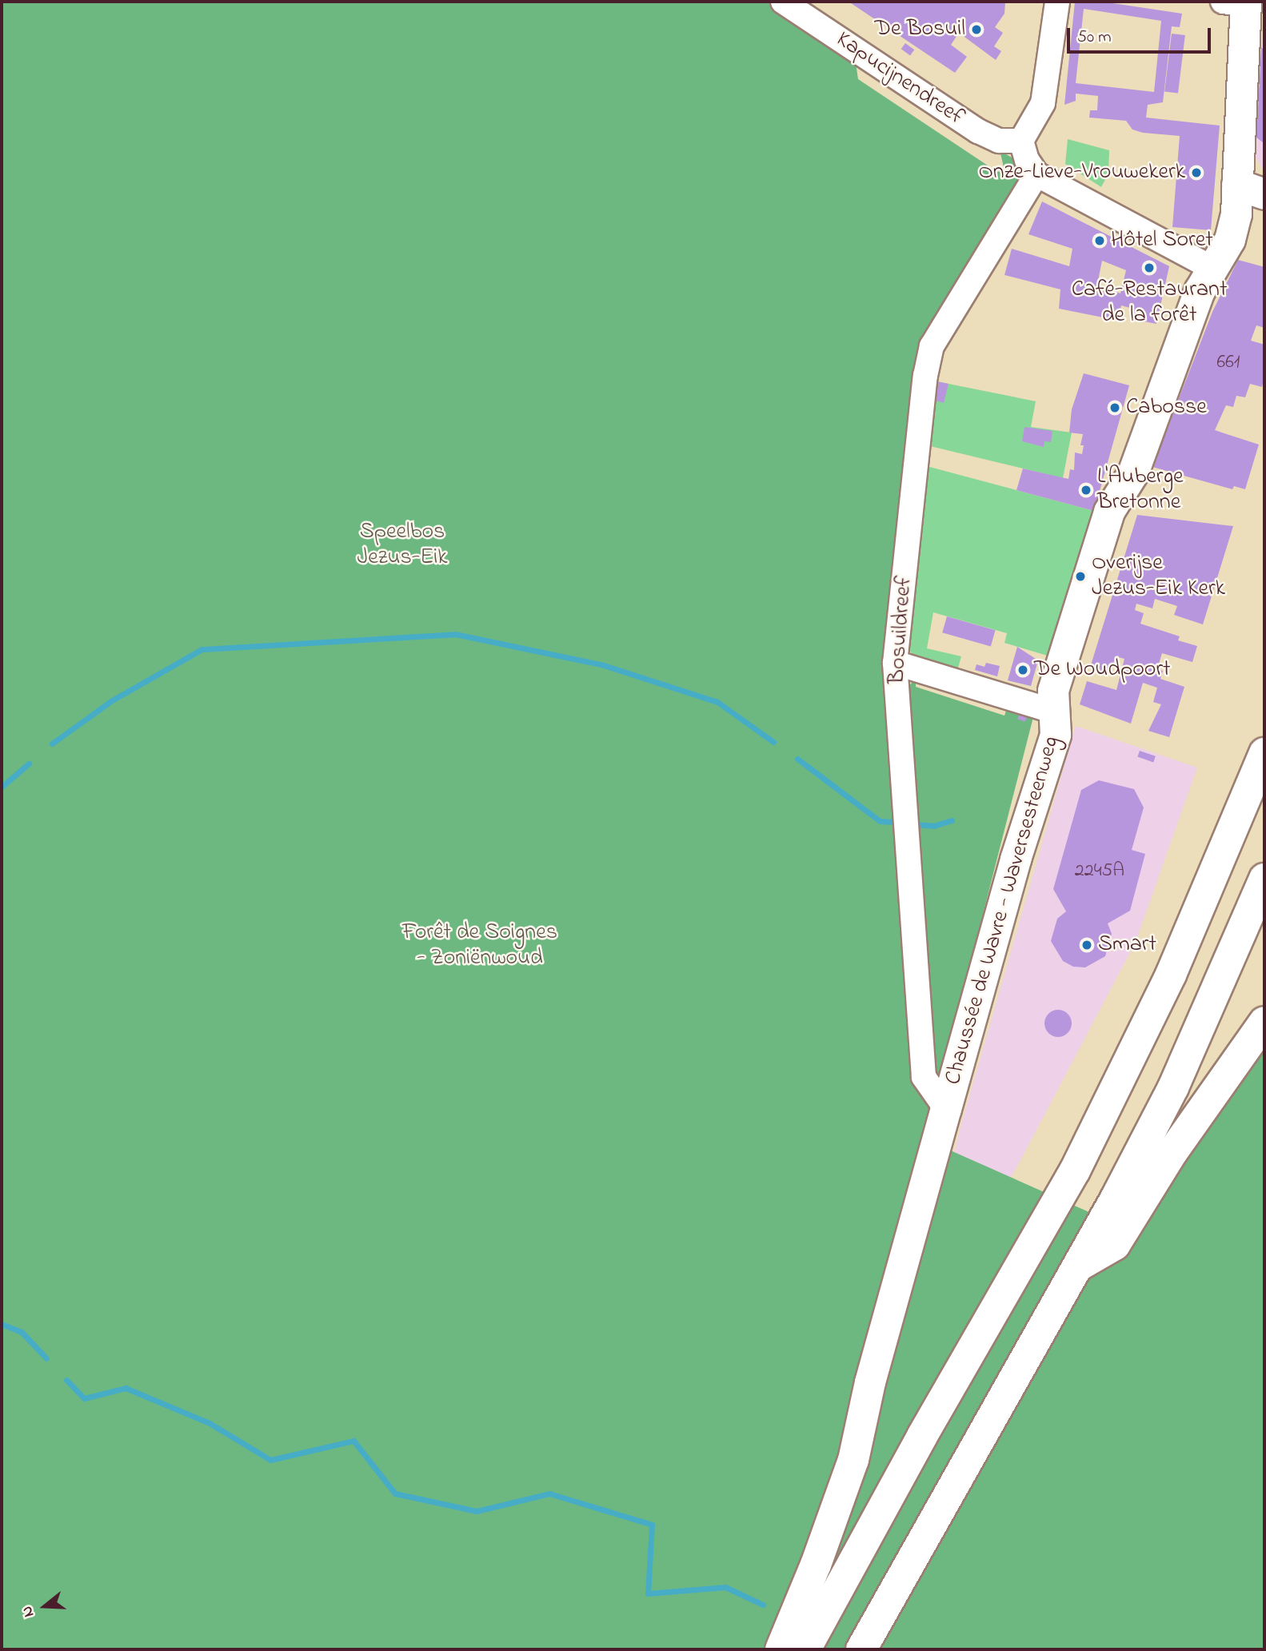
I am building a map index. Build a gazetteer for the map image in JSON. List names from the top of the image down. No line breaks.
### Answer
{"streets":{"main road":["Chaussée de Wavre - Waversesteenweg"],"street":["Kapucijnendreef","Bosuildreef"]},"crossings":[["Bosuildreef","Chaussée de Wavre - Waversesteenweg"]],"parks":["Speelbos Jezus-Eik","Forêt de Soignes - Zoniënwoud"],"places":["De Bosuil","Onze-Lieve-Vrouwekerk","Hôtel Soret","Café-Restaurant de la forêt","Cabosse","L'Auberge Bretonne","Overijse Jezus-Eik Kerk","De Woudpoort","Smart"],"house_numbers":["661","2245A"],"scale_bar":"50 m","north":"left"}
